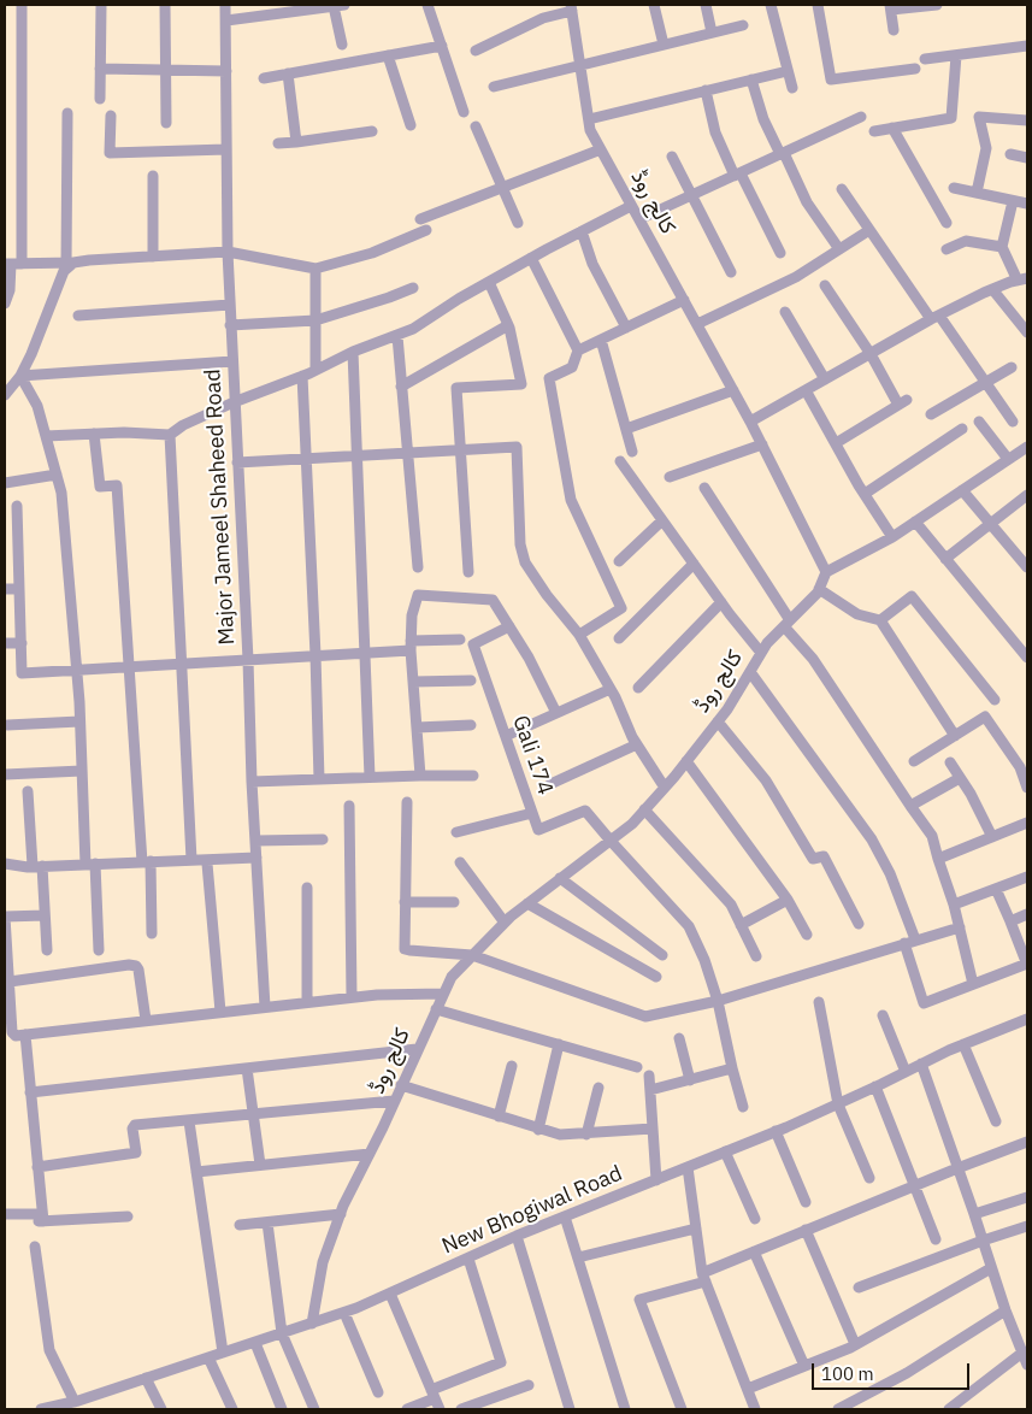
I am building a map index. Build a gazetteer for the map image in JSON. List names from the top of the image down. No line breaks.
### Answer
{"streets":{"street":["کالج روڈ","Major Jameel Shaheed Road","Gali 174","New Bhogiwal Road"]},"crossings":[["کالج روڈ","Gali 174"],["کالج روڈ","New Bhogiwal Road"]],"scale_bar":"100 m"}
